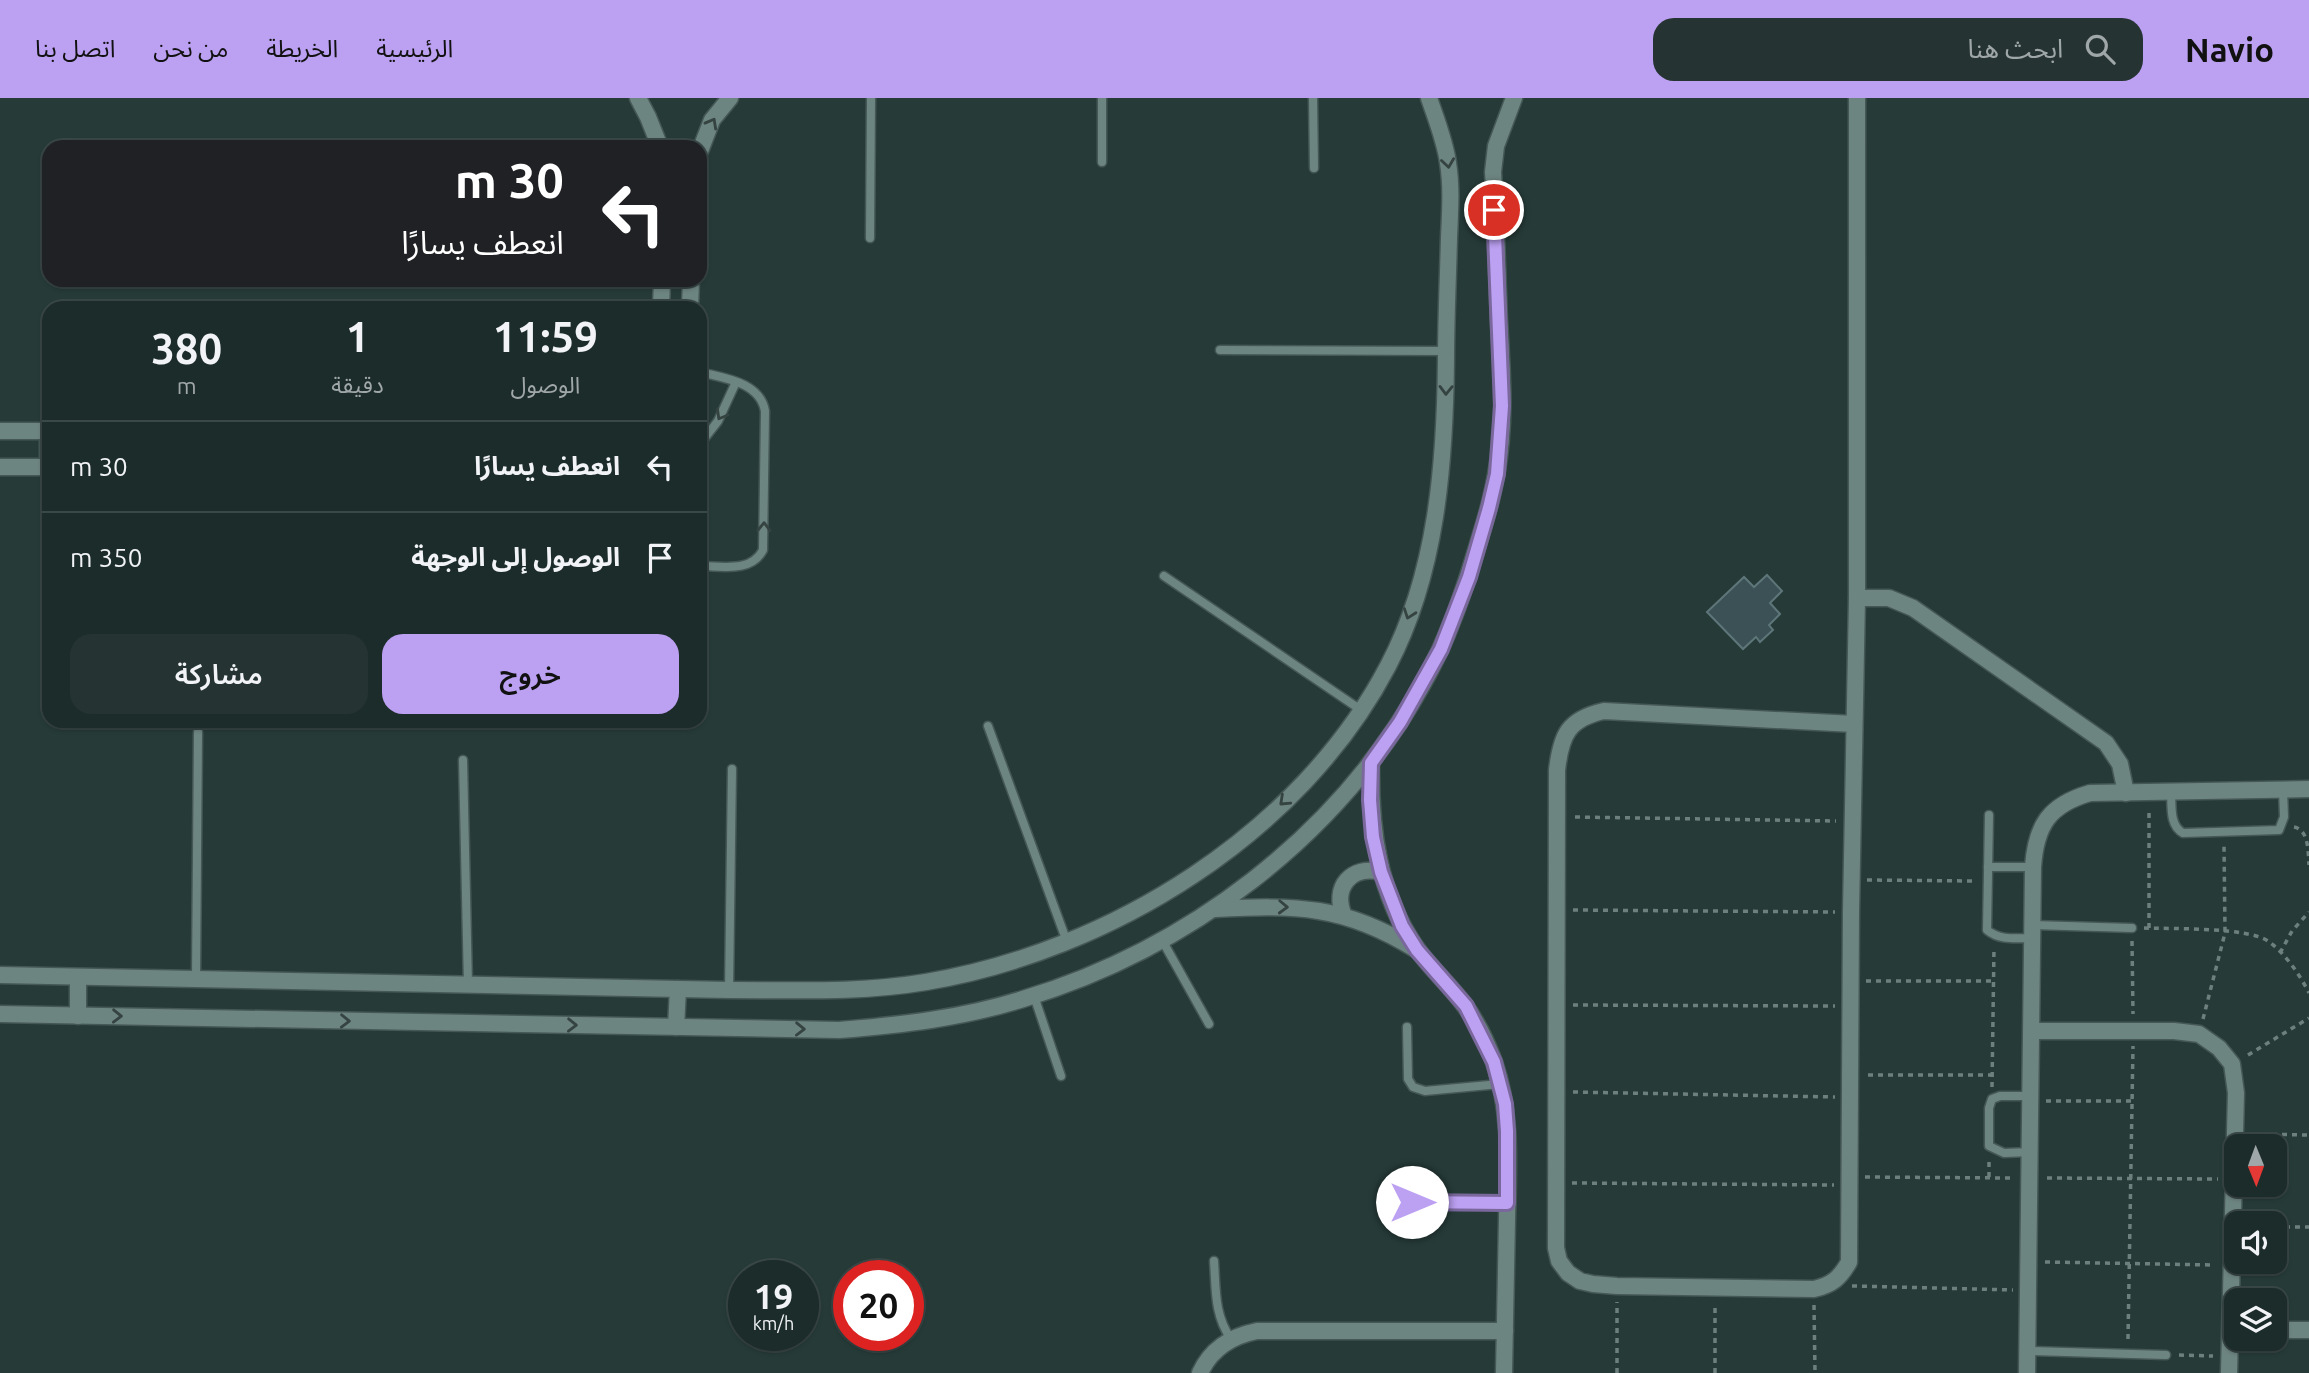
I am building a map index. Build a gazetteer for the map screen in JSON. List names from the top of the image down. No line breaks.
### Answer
{"north":"bottom","page":{"header":"Navio","search":"ابحث هنا","nav":["الرئيسية","الخريطة","من نحن","اتصل بنا"],"turn":["30 m","انعطف يسارًا"],"eta":["11:59","الوصول","1","دقيقة","380","m"],"list":[{"name":"انعطف يسارًا","value":"30 m"},{"name":"الوصول إلى الوجهة","value":"350 m"}],"buttons":["خروج","مشاركة"],"speed":"19 km/h","limit":"20"}}
